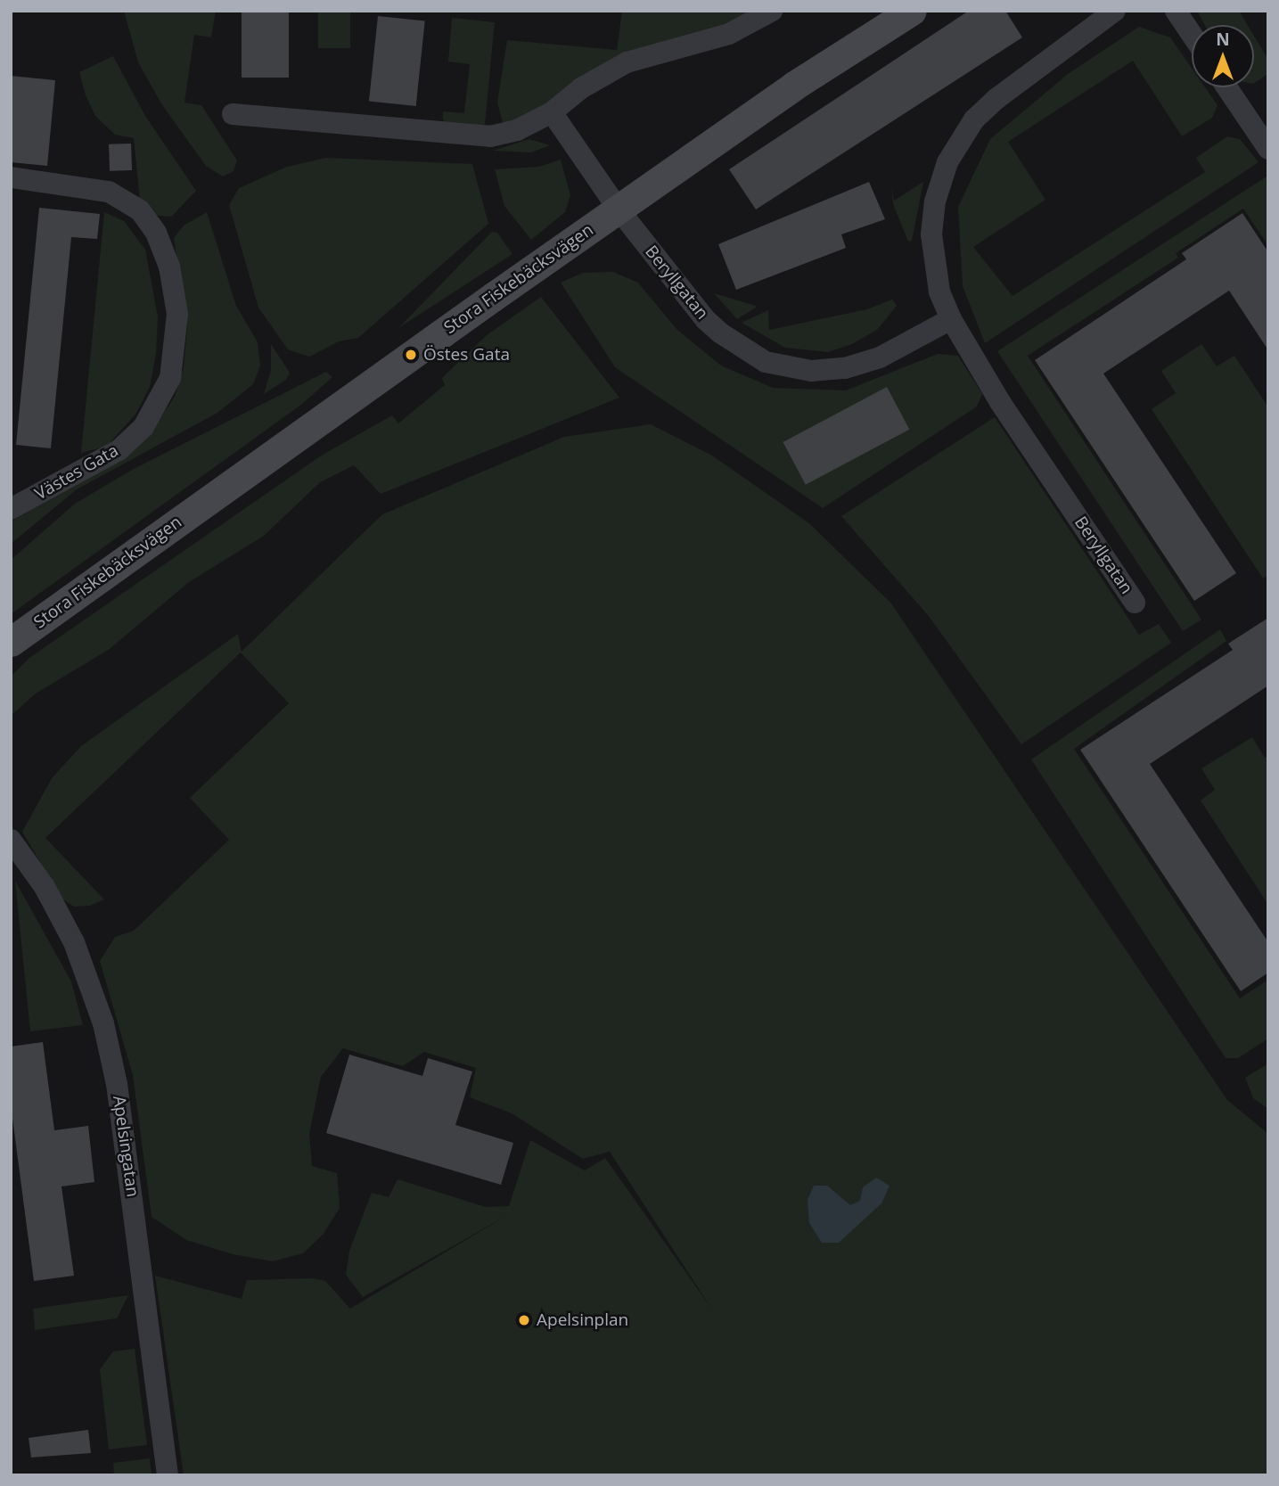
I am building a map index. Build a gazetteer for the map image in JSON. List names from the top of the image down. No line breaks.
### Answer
{"streets":{"street":["Stora Fiskebäcksvägen","Beryllgatan","Västes Gata","Apelsingatan"]},"crossings":[["Stora Fiskebäcksvägen","Beryllgatan"]],"places":["Östes Gata","Apelsinplan"],"north":"top"}
